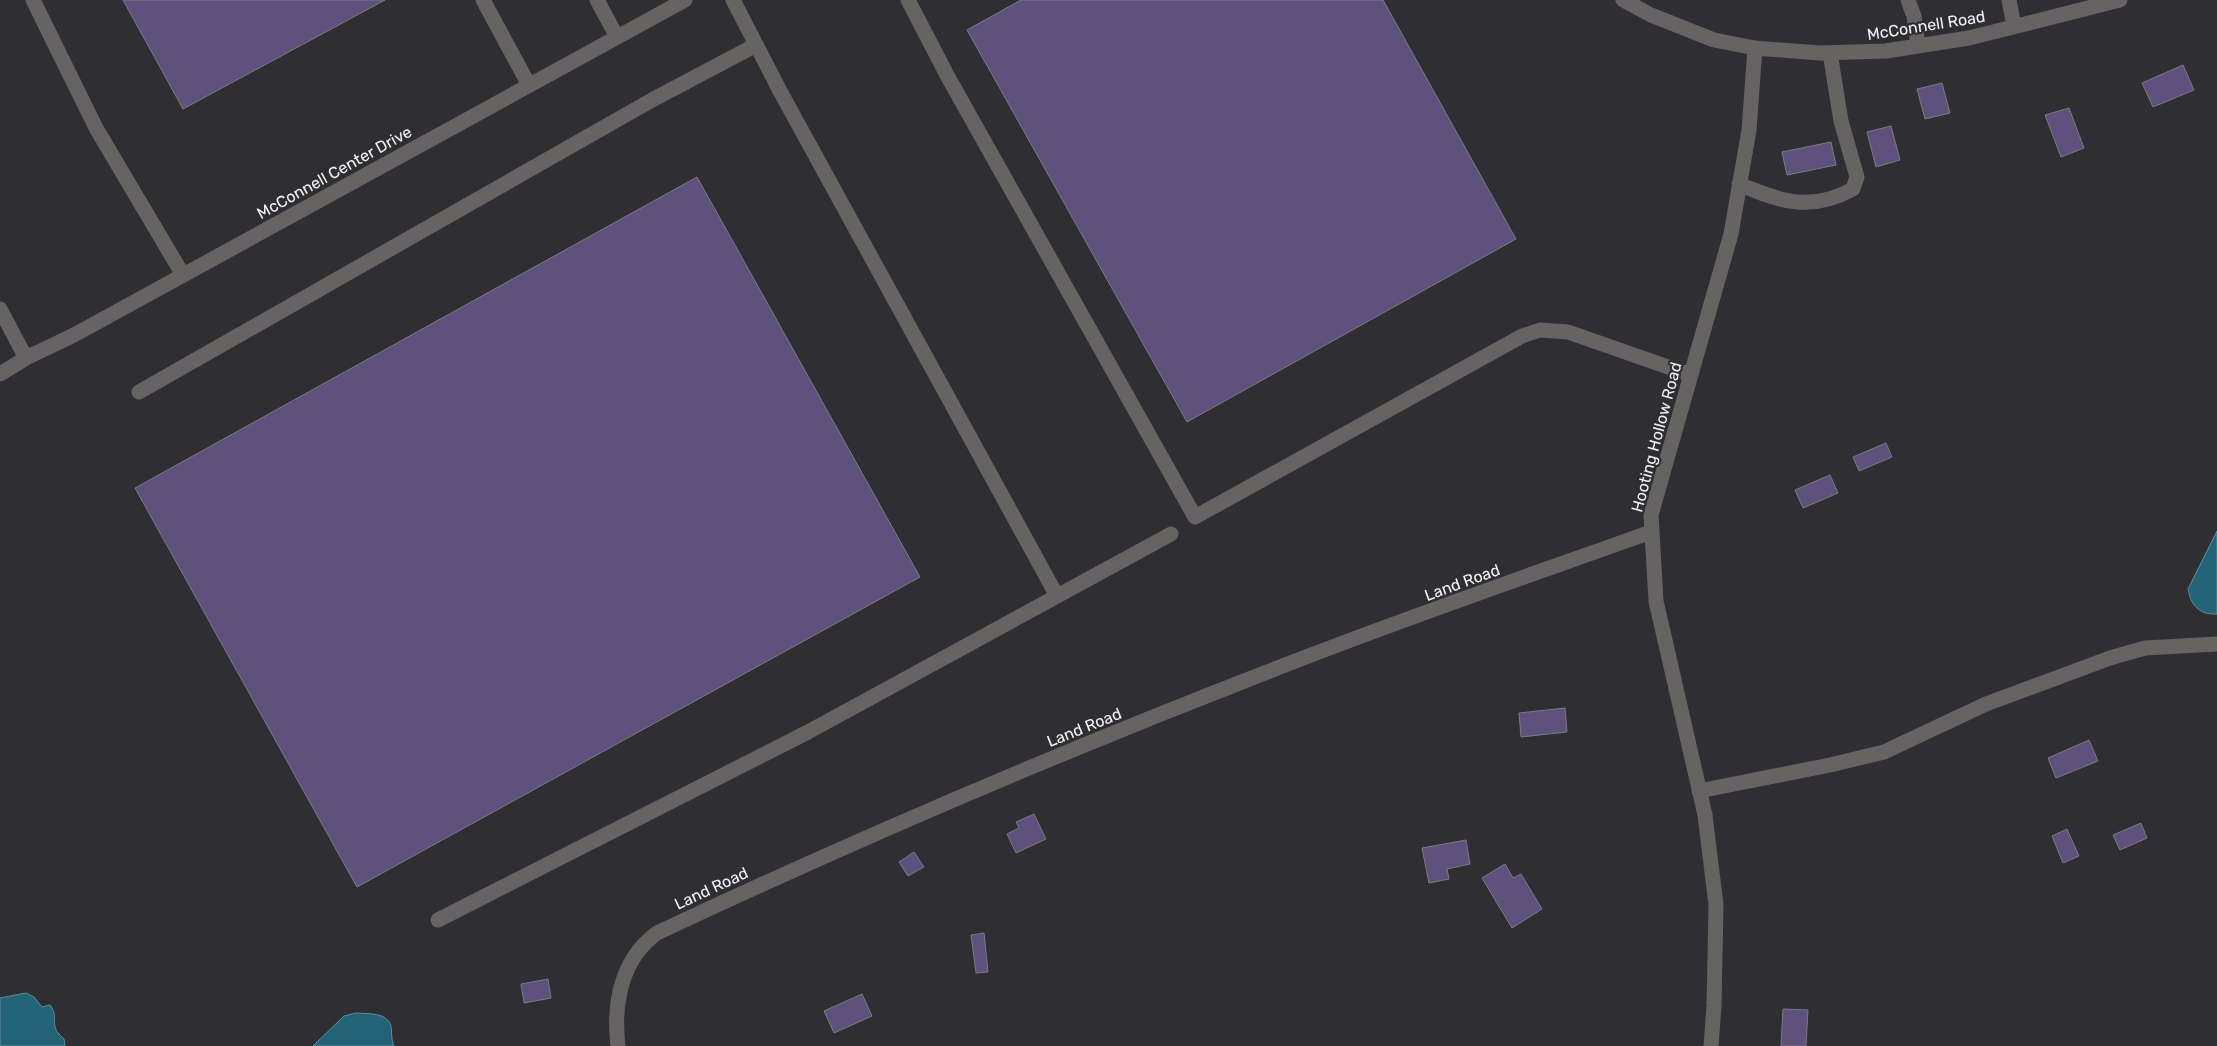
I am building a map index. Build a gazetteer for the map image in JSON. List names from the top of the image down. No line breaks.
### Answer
{"streets":{"street":["McConnell Road","McConnell Center Drive","Hooting Hollow Road","Land Road"]},"crossings":[["McConnell Road","Hooting Hollow Road"],["Hooting Hollow Road","Land Road"]]}
